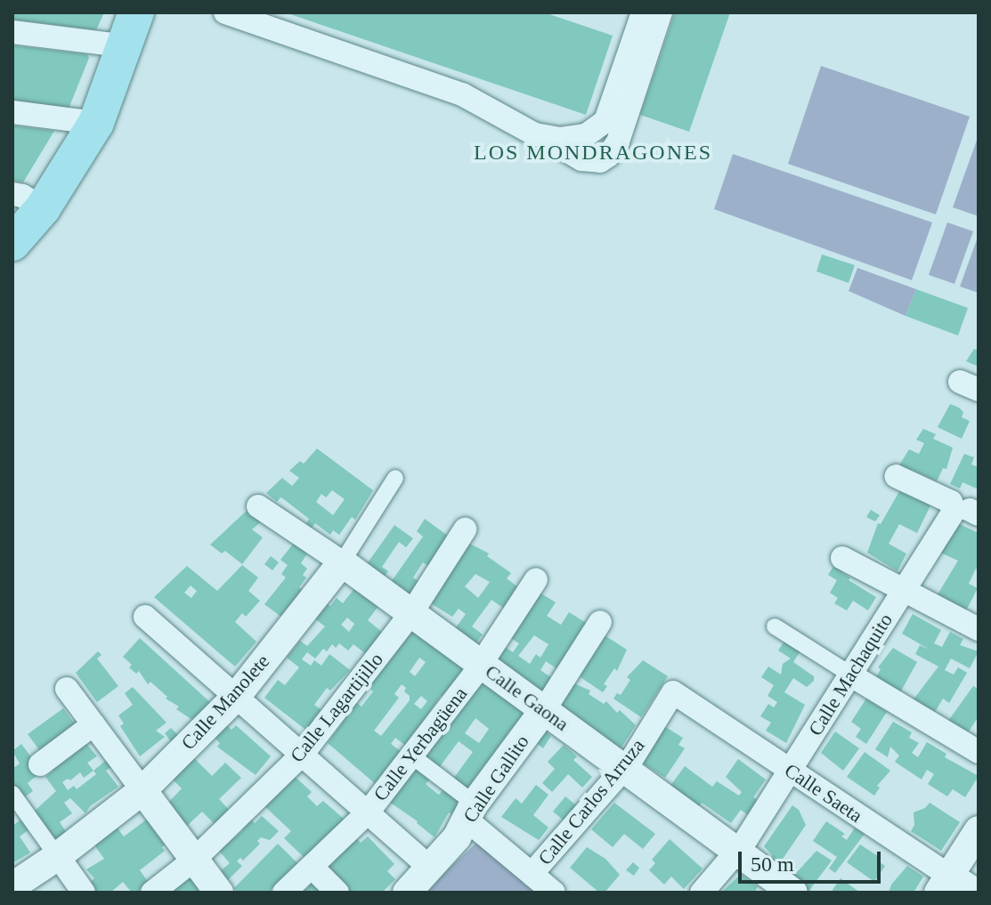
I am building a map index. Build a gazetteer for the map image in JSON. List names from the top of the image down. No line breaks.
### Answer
{"streets":{"street":["Calle Machaquito","Calle Gaona","Calle Manolete","Calle Lagartijillo","Calle Yerbagüena","Calle Gallito","Calle Saeta","Calle Carlos Arruza"]},"crossings":[["Calle Machaquito","Calle Gaona"],["Calle Machaquito","Calle Saeta"],["Calle Gaona","Calle Manolete"],["Calle Gaona","Calle Lagartijillo"],["Calle Gaona","Calle Yerbagüena"],["Calle Gaona","Calle Gallito"],["Calle Gaona","Calle Carlos Arruza"],["Calle Saeta","Calle Carlos Arruza"]],"districts":["LOS MONDRAGONES"],"scale_bar":"50 m"}
